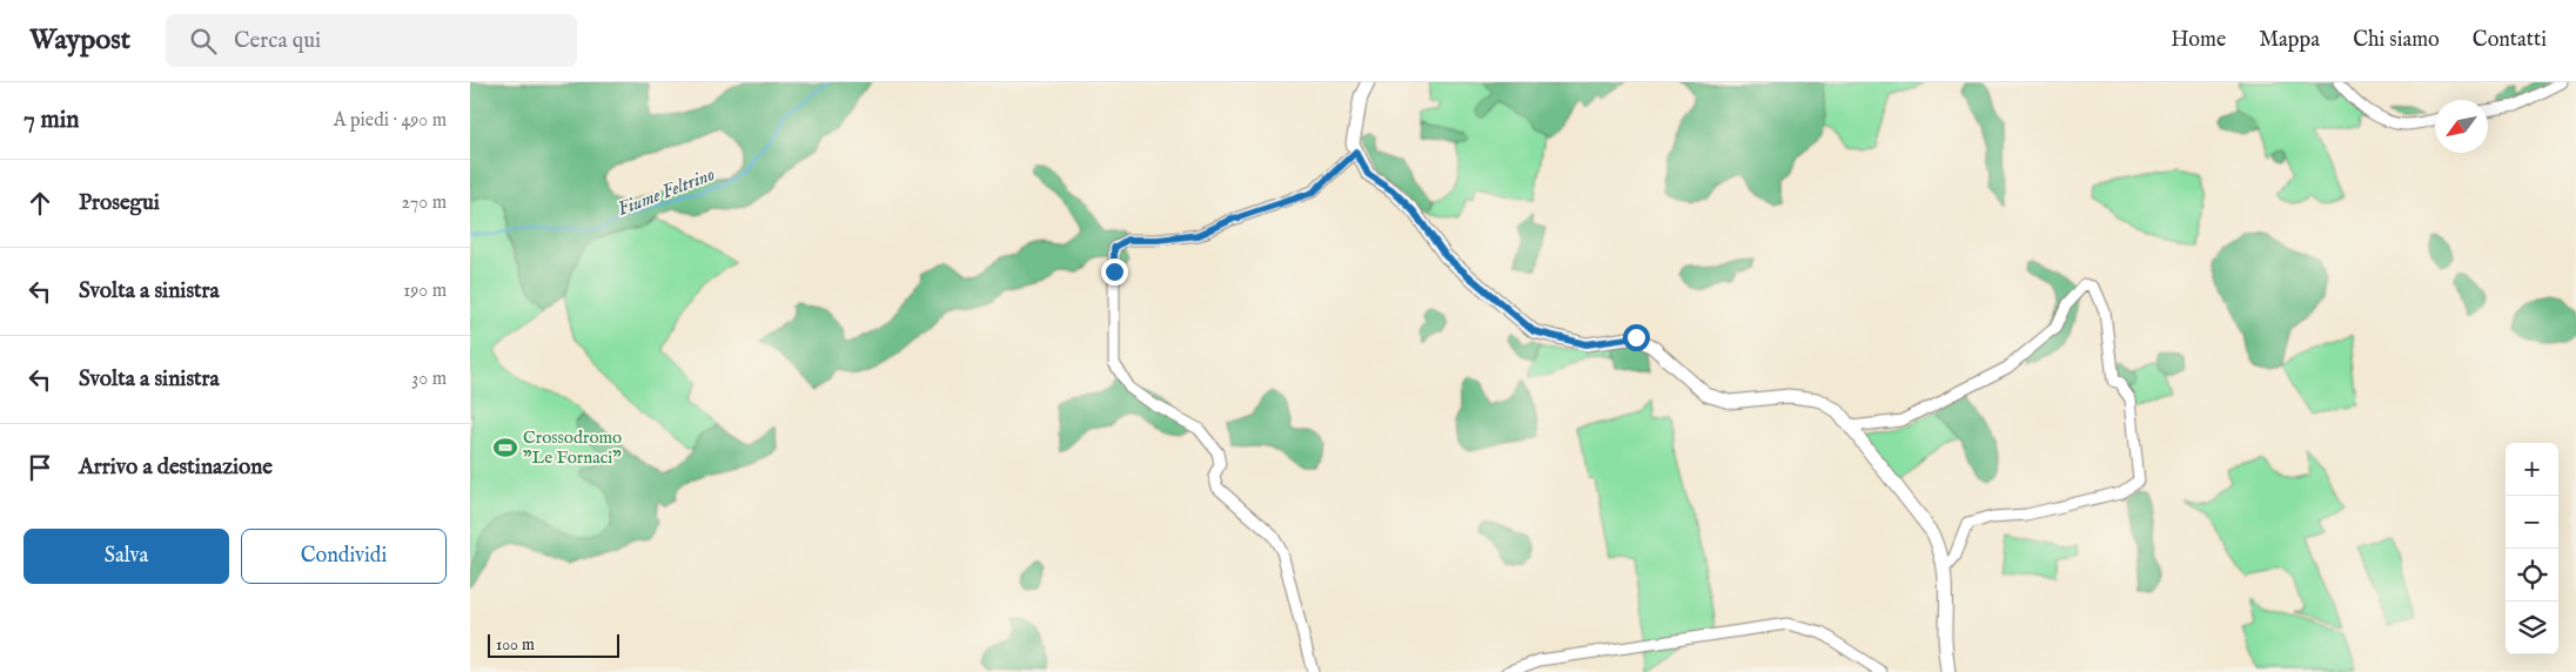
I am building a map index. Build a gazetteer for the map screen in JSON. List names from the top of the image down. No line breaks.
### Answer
{"water":["Fiume Feltrino"],"places":{"sports":["Crossodromo \"Le Fornaci\""]},"scale_bar":"100 m","north":"bottom left","page":{"header":"Waypost","search":"Cerca qui","nav":["Home","Mappa","Chi siamo","Contatti"],"heading":["7 min","A piedi · 490 m"],"list":[["Prosegui","270 m"],["Svolta a sinistra","190 m"],["Svolta a sinistra","30 m"],"Arrivo a destinazione"],"map_buttons":["+","−"],"buttons":["Salva","Condividi"],"scale":"100 m"}}
